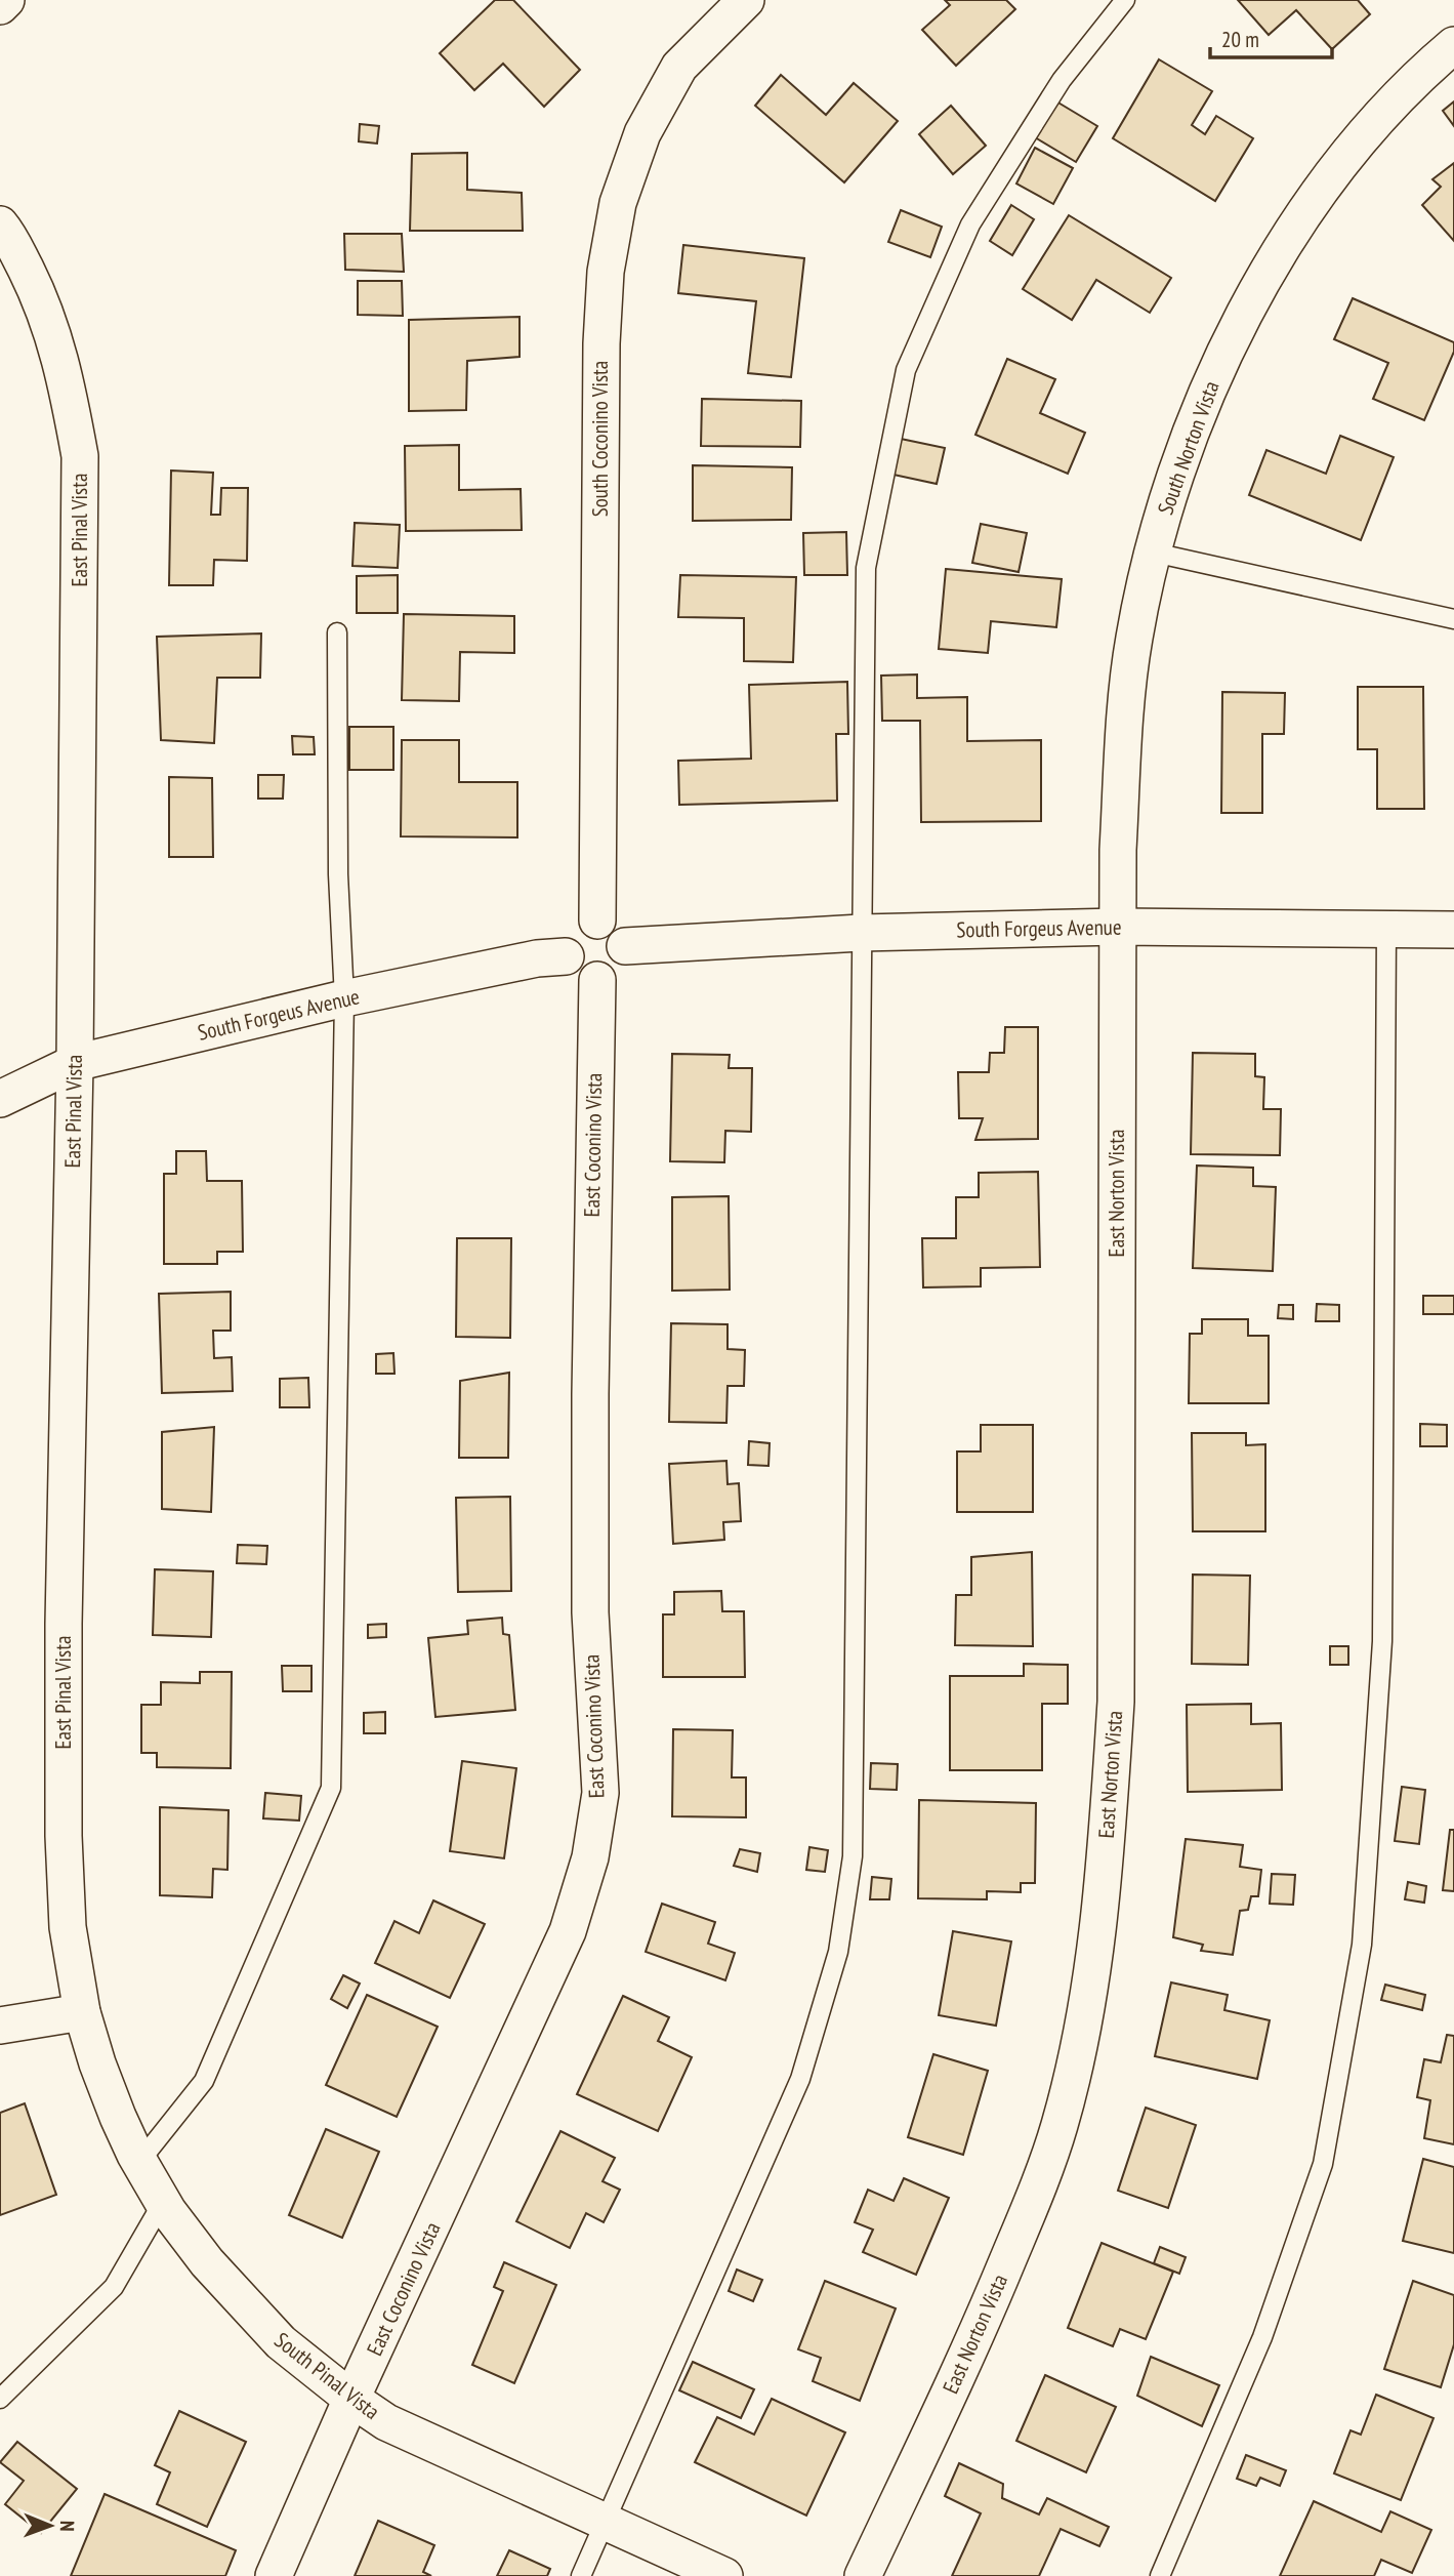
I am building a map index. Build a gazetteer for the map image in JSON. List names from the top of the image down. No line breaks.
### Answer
{"streets":{"street":["South Coconino Vista","South Norton Vista","East Pinal Vista","South Forgeus Avenue","East Coconino Vista","East Norton Vista","South Pinal Vista"]},"crossings":[["South Coconino Vista","South Forgeus Avenue"],["South Coconino Vista","East Coconino Vista"],["South Norton Vista","South Forgeus Avenue"],["South Norton Vista","East Norton Vista"],["East Pinal Vista","South Forgeus Avenue"],["East Pinal Vista","South Pinal Vista"],["South Forgeus Avenue","East Coconino Vista"],["South Forgeus Avenue","East Norton Vista"],["East Coconino Vista","South Pinal Vista"]],"scale_bar":"20 m","north":"right"}
